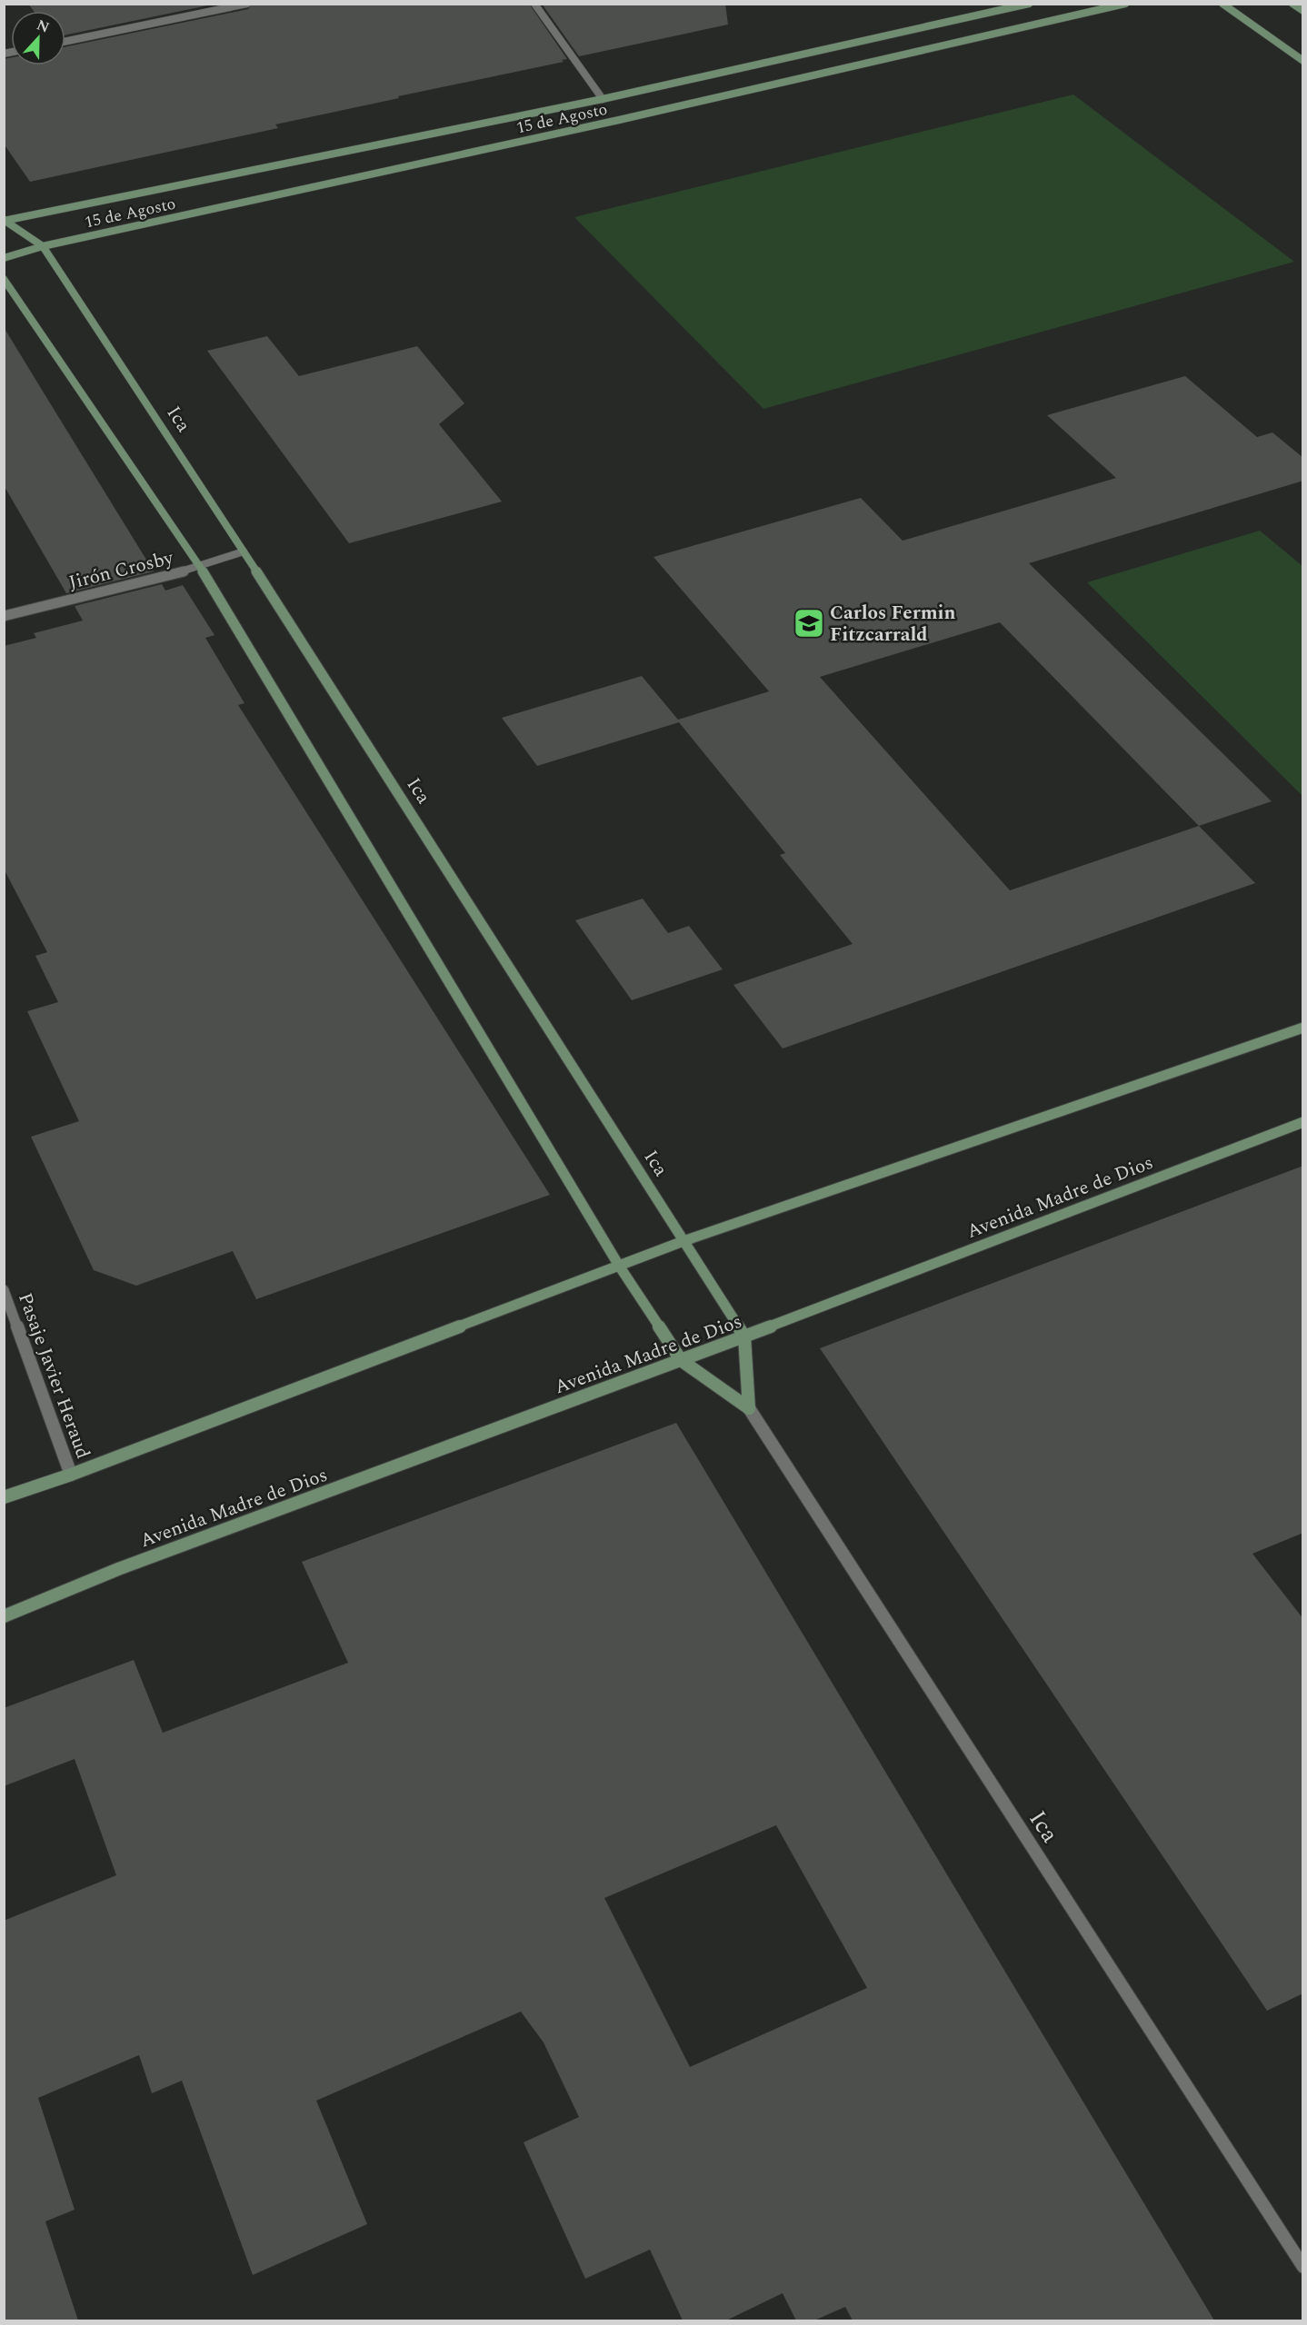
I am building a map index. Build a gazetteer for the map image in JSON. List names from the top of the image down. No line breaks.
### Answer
{"streets":{"street":["15 de Agosto","Ica","Jirón Crosby","Avenida Madre de Dios","Pasaje Javier Heraud"]},"crossings":[["15 de Agosto","Ica"],["Ica","Jirón Crosby"],["Ica","Avenida Madre de Dios"]],"places":{"school or university":["Carlos Fermin Fitzcarrald"]},"north":"top"}
